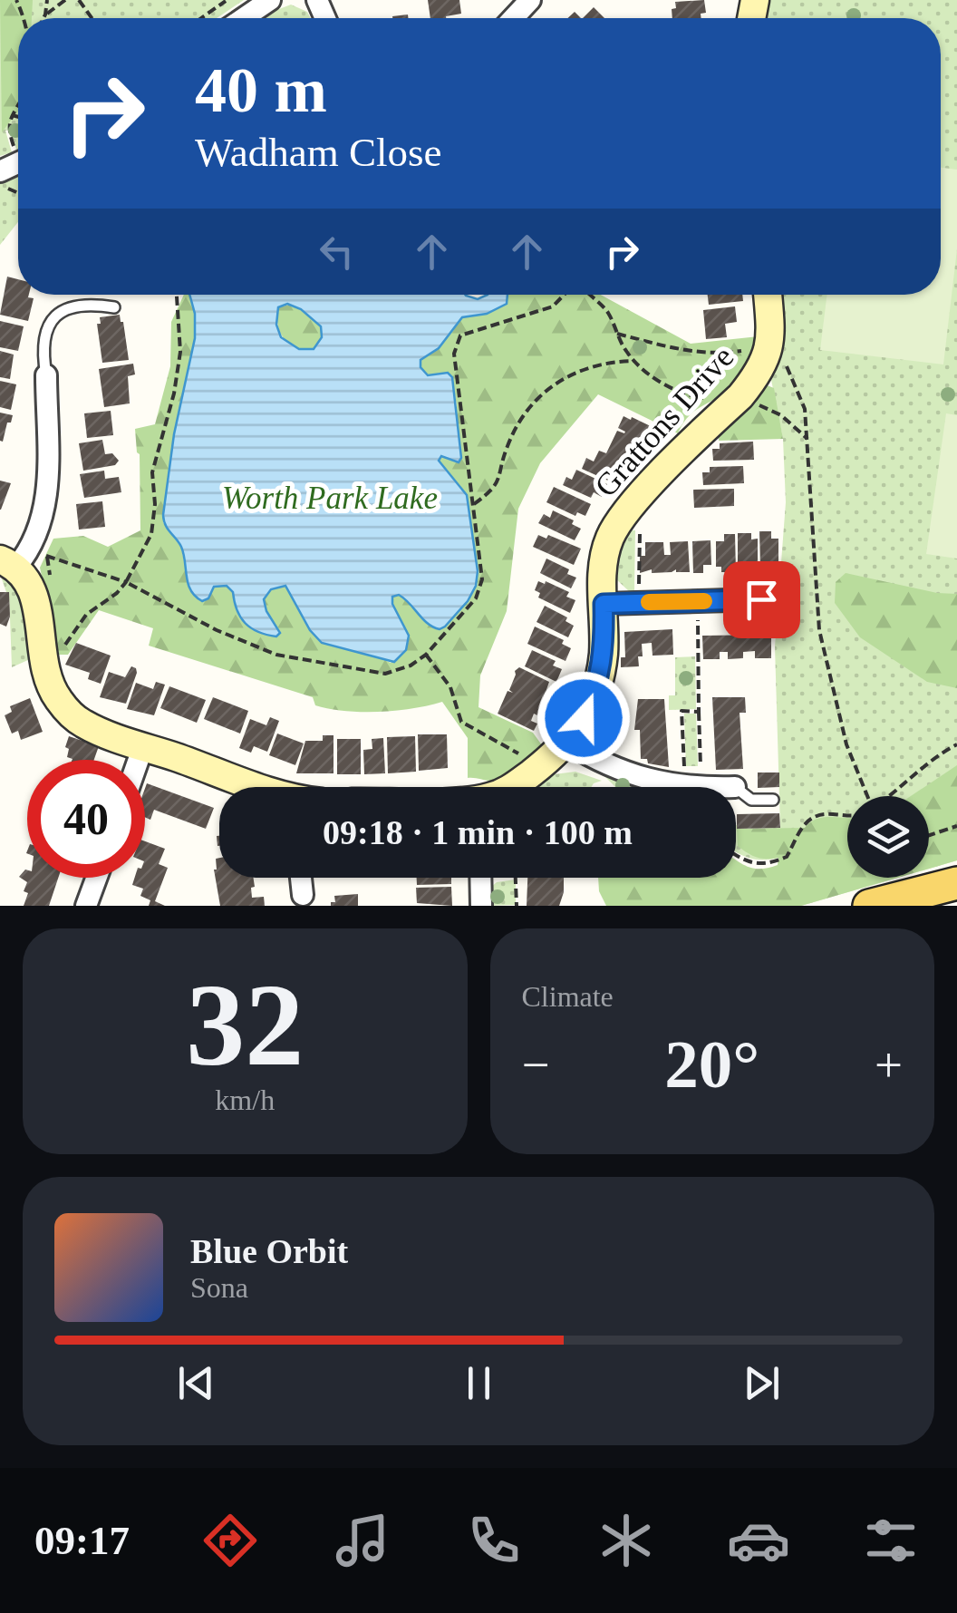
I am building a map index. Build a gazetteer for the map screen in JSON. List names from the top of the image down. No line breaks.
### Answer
{"streets":{"street":["Grattons Drive"]},"parks":["Worth Park Lake"],"page":{"turn":["40 m","Wadham Close"],"limit":"40","trip":"09:18 · 1 min · 100 m","tile":[["32","km/h"],"Climate"],"heat":["−","20°","+"],"song":["Blue Orbit","Sona"],"tabs":"09:17"}}
